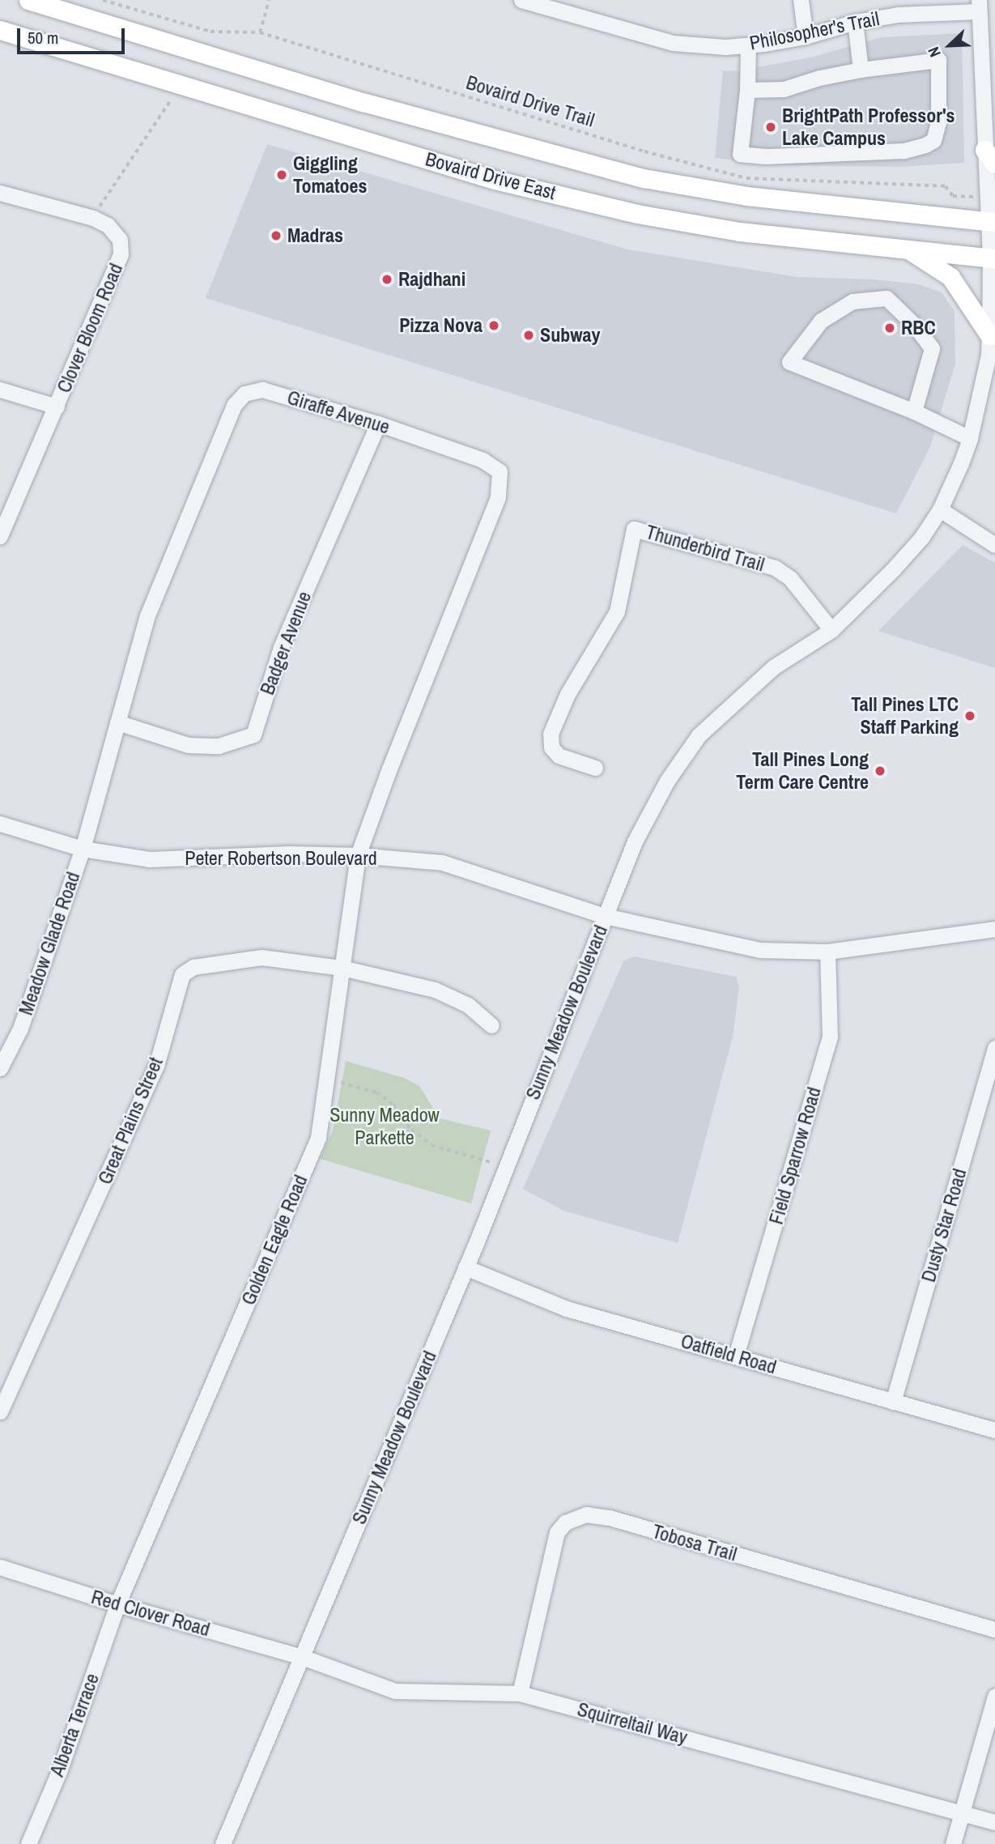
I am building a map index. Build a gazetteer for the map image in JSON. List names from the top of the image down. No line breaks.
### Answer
{"streets":{"main road":["Bovaird Drive East"],"street":["Philosopher's Trail","Clover Bloom Road","Giraffe Avenue","Thunderbird Trail","Badger Avenue","Peter Robertson Boulevard","Meadow Glade Road","Sunny Meadow Boulevard","Great Plains Street","Field Sparrow Road","Dusty Star Road","Golden Eagle Road","Oatfield Road","Tobosa Trail","Red Clover Road","Squirreltail Way","Alberta Terrace"],"path":["Bovaird Drive Trail"]},"crossings":[["Philosopher's Trail","Sunny Meadow Boulevard"],["Bovaird Drive East","Sunny Meadow Boulevard"],["Giraffe Avenue","Badger Avenue"],["Giraffe Avenue","Peter Robertson Boulevard"],["Giraffe Avenue","Meadow Glade Road"],["Giraffe Avenue","Golden Eagle Road"],["Thunderbird Trail","Sunny Meadow Boulevard"],["Peter Robertson Boulevard","Meadow Glade Road"],["Peter Robertson Boulevard","Sunny Meadow Boulevard"],["Peter Robertson Boulevard","Field Sparrow Road"],["Peter Robertson Boulevard","Golden Eagle Road"],["Sunny Meadow Boulevard","Oatfield Road"],["Sunny Meadow Boulevard","Red Clover Road"],["Sunny Meadow Boulevard","Squirreltail Way"],["Great Plains Street","Golden Eagle Road"],["Field Sparrow Road","Oatfield Road"],["Dusty Star Road","Oatfield Road"],["Golden Eagle Road","Red Clover Road"],["Golden Eagle Road","Alberta Terrace"],["Tobosa Trail","Squirreltail Way"],["Red Clover Road","Squirreltail Way"],["Red Clover Road","Alberta Terrace"]],"parks":["Sunny Meadow Parkette"],"places":["BrightPath Professor's Lake Campus","Giggling Tomatoes","Madras","Rajdhani","Pizza Nova","RBC","Subway","Tall Pines LTC Staff Parking","Tall Pines Long Term Care Centre"],"scale_bar":"50 m","north":"bottom left"}
